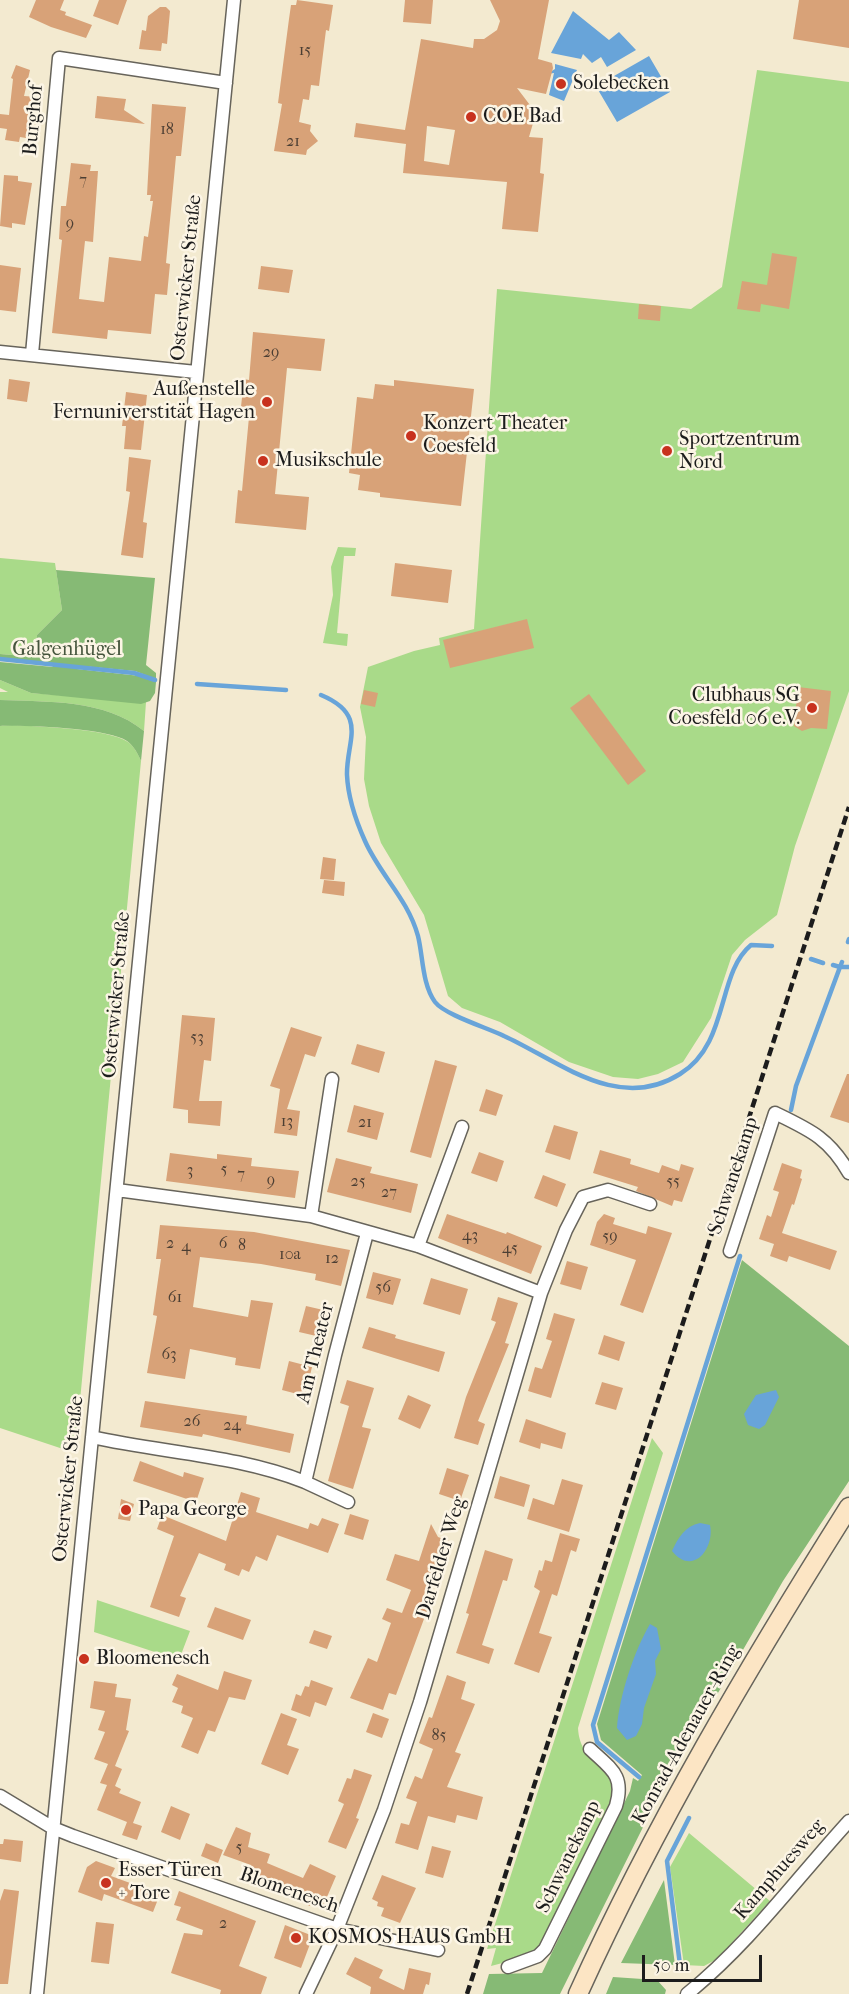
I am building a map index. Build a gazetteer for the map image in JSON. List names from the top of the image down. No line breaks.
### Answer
{"streets":{"main road":["Konrad-Adenauer-Ring"],"street":["Burghof","Osterwicker Straße","Schwanekamp","Am Theater","Darfelder Weg","Kamphuesweg","Blomenesch"]},"crossings":[["Burghof","Osterwicker Straße"],["Osterwicker Straße","Blomenesch"],["Darfelder Weg","Blomenesch"]],"parks":["Galgenhügel"],"places":["Solebecken","COE Bad","Außenstelle Fernuniverstität Hagen","Konzert Theater Coesfeld","Sportzentrum Nord","Musikschule","Clubhaus SG Coesfeld 06 e.V.","Papa George","Bloomenesch","Esser Türen + Tore","KOSMOS HAUS GmbH"],"house_numbers":["15","18","21","7","9","29","53","13","21","5","3","7","9","25","55","27","43","59","2","6","8","4","45","10a","12","56","61","63","26","24","85","5","2"],"scale_bar":"50 m"}
